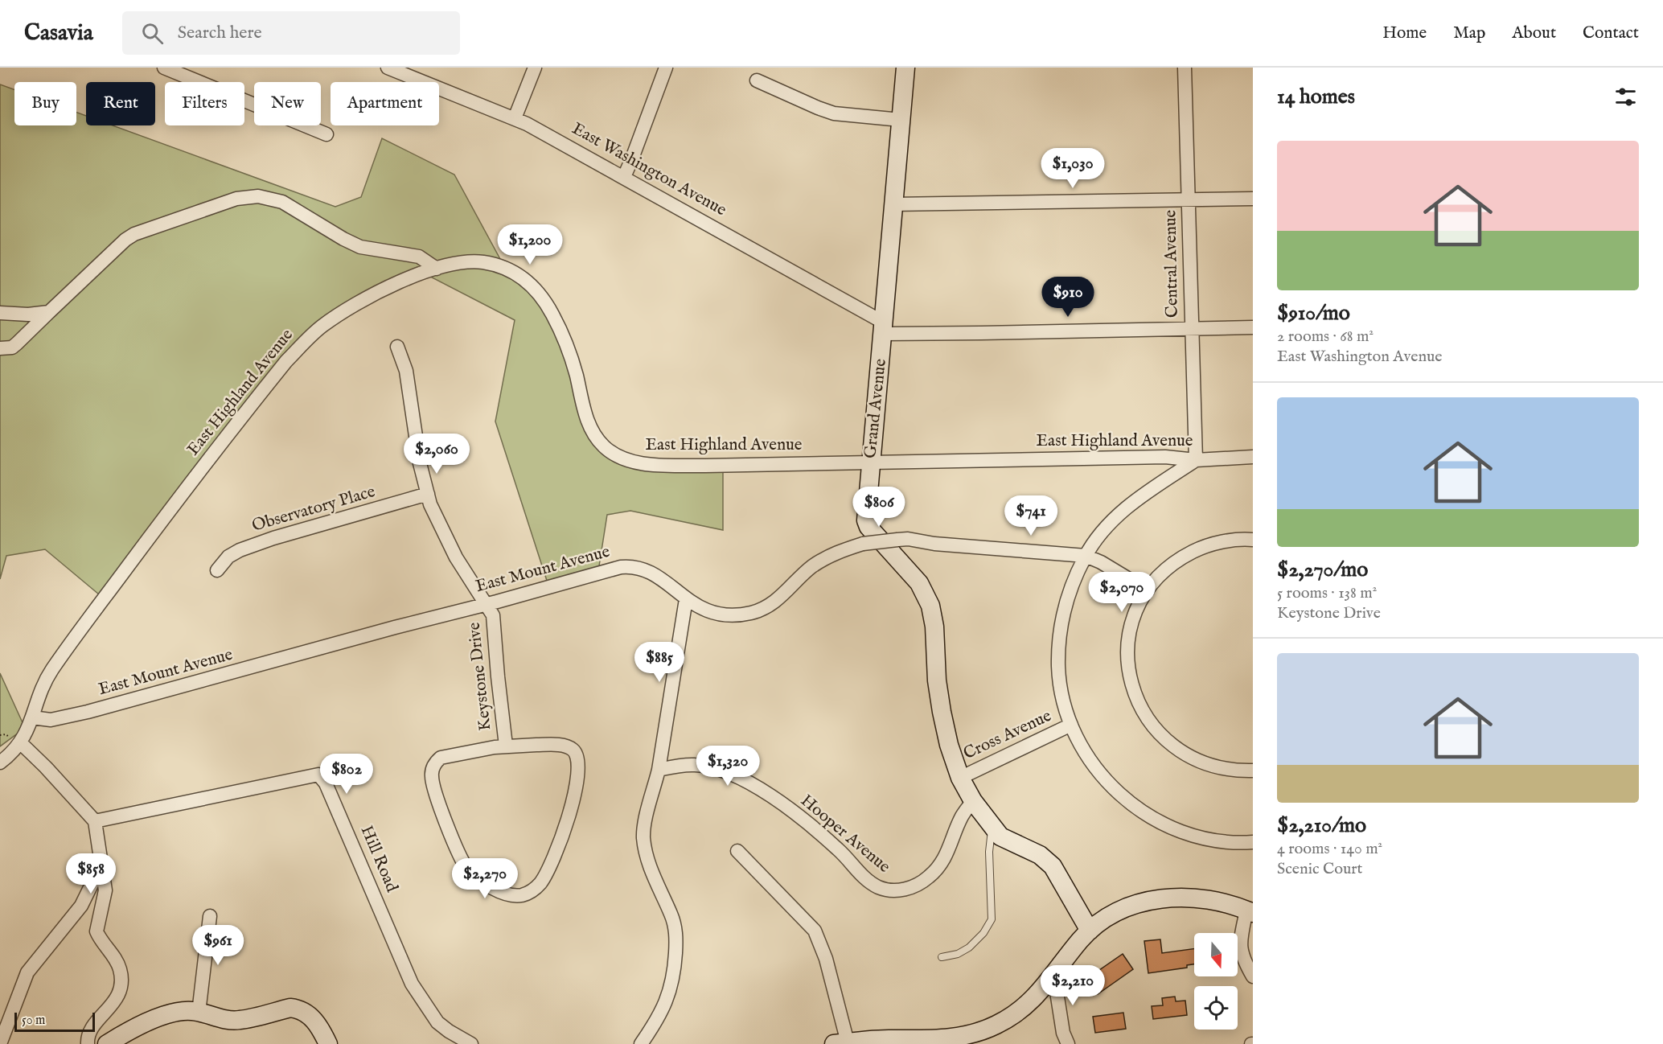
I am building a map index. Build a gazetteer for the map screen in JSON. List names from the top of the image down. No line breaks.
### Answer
{"streets":{"street":["East Washington Avenue","Central Avenue","East Highland Avenue","Grand Avenue","Observatory Place","East Mount Avenue","Keystone Drive","Cross Avenue","Hooper Avenue","Hill Road"]},"crossings":[["East Washington Avenue","Central Avenue"],["East Washington Avenue","Grand Avenue"],["Central Avenue","East Highland Avenue"],["East Highland Avenue","Grand Avenue"],["East Highland Avenue","East Mount Avenue"],["Grand Avenue","Cross Avenue"],["Grand Avenue","Hooper Avenue"],["Observatory Place","Keystone Drive"],["East Mount Avenue","Keystone Drive"]],"scale_bar":"50 m","north":"bottom","page":{"header":"Casavia","search":"Search here","nav":["Home","Map","About","Contact"],"heading":"14 homes","chip":["Buy","Rent","Filters","New","Apartment"],"list":[{"name":"$910/mo","note":"2 rooms · 68 m² · East Washington Avenue"},{"name":"$2,270/mo","note":"5 rooms · 138 m² · Keystone Drive"},{"name":"$2,210/mo","note":"4 rooms · 140 m² · Scenic Court"}],"price":["$1,030","$1,200","$910","$2,060","$806","$741","$2,070","$885","$1,320","$802","$858","$2,270","$961","$2,210"],"scale":"50 m"}}
